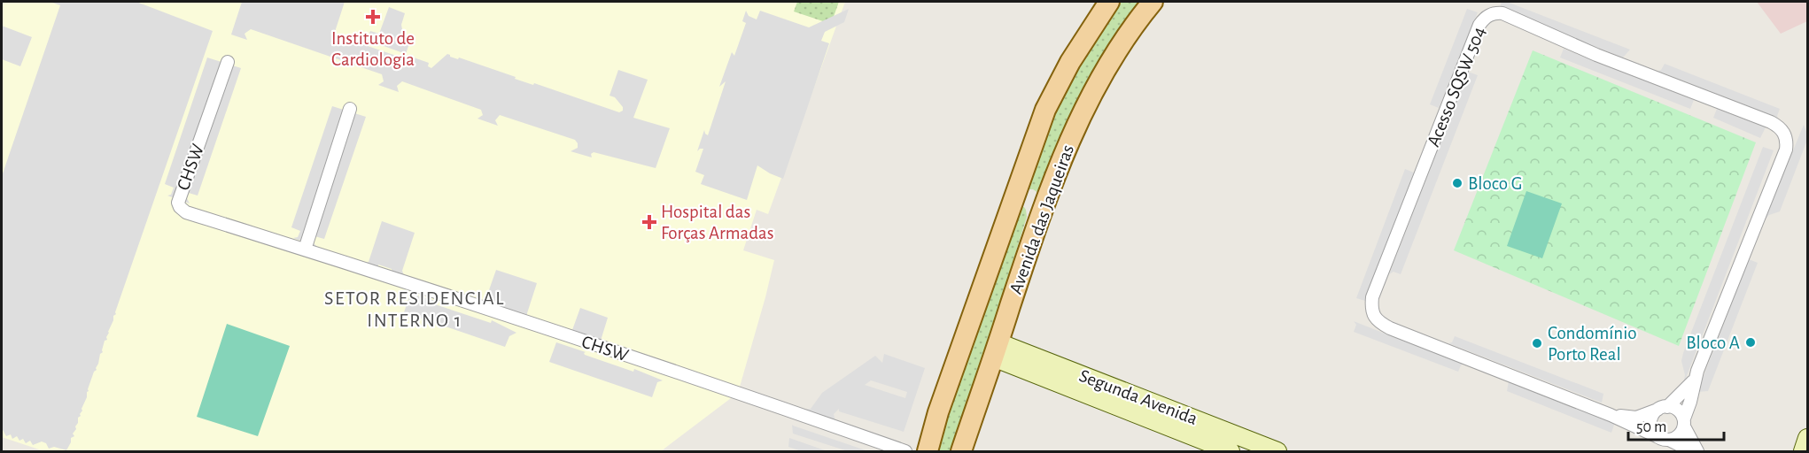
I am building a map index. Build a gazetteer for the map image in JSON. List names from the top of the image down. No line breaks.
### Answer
{"streets":{"main road":["Avenida das Jaqueiras"],"street":["Acesso SQSW 504","CHSW","Segunda Avenida"]},"crossings":[["Avenida das Jaqueiras","Segunda Avenida"]],"districts":["SETOR RESIDENCIAL INTERNO 1"],"places":{"health":["Instituto de Cardiologia","Hospital das Forças Armadas"],"other":["Bloco G","Bloco A","Condomínio Porto Real"]},"scale_bar":"50 m"}
